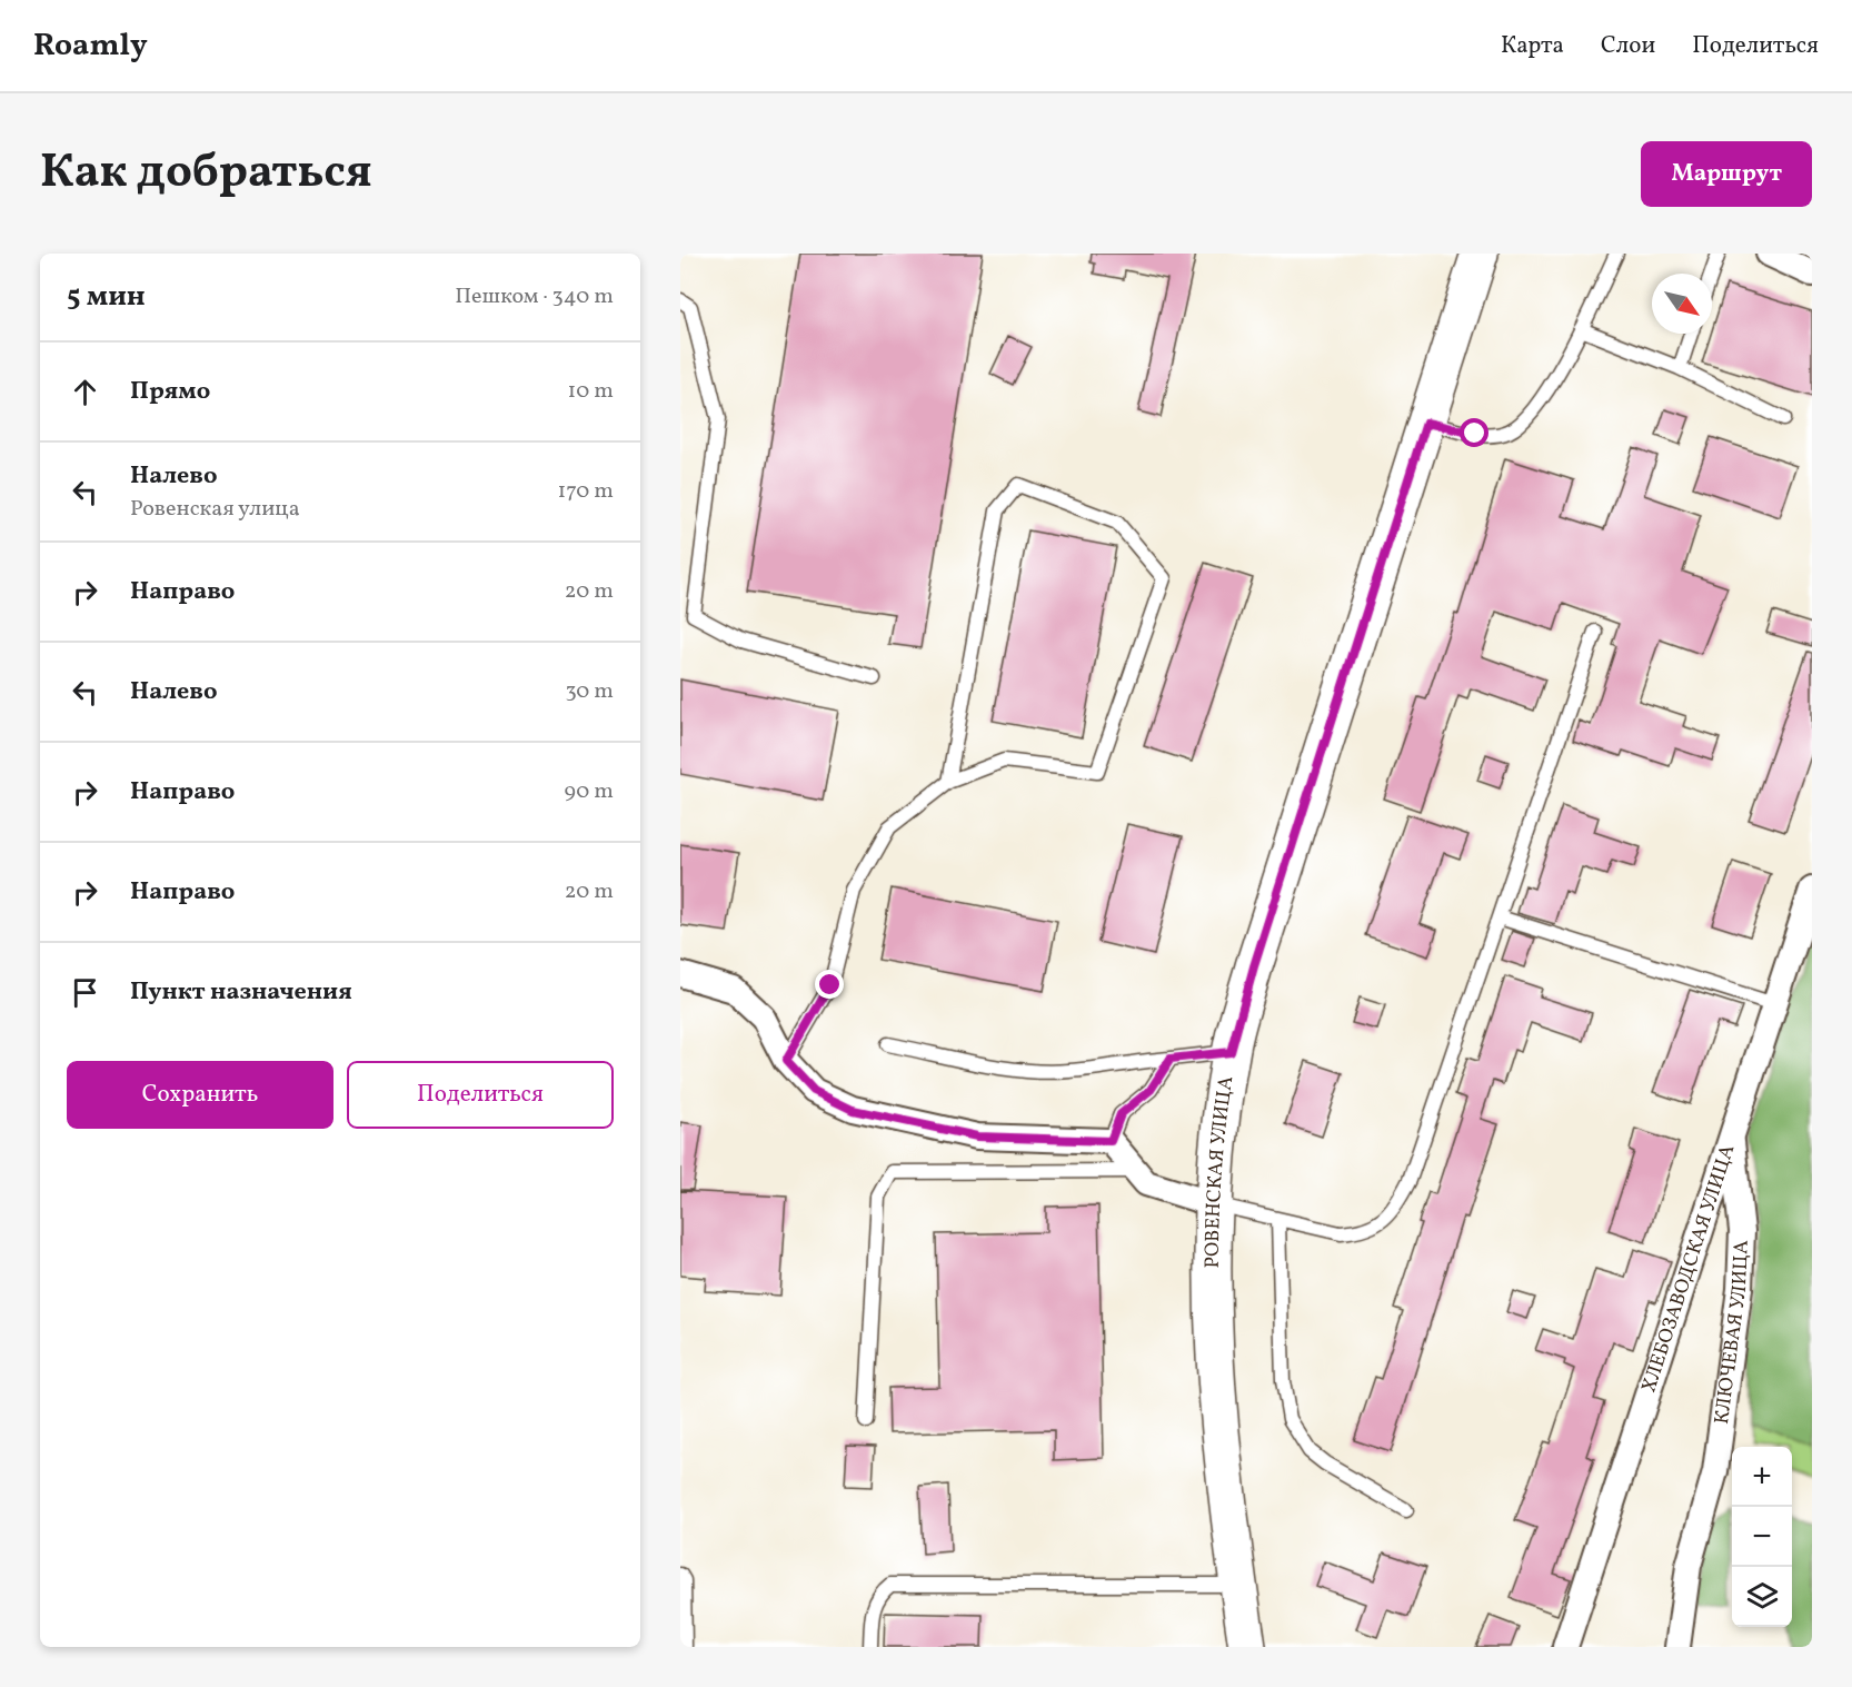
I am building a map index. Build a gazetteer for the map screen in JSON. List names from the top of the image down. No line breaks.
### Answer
{"streets":{"main road":["РОВЕНСКАЯ УЛИЦА"],"street":["ХЛЕБОЗАВОДСКАЯ УЛИЦА","КЛЮЧЕВАЯ УЛИЦА"]},"crossings":[["ХЛЕБОЗАВОДСКАЯ УЛИЦА","КЛЮЧЕВАЯ УЛИЦА"]],"north":"bottom right","page":{"header":"Roamly","nav":["Карта","Слои","Поделиться"],"title":"Как добраться","buttons":["Маршрут",["Сохранить","Поделиться"]],"heading":["5 мин","Пешком · 340 m"],"list":[["Прямо","10 m"],["Налево","Ровенская улица","170 m"],["Направо","20 m"],["Налево","30 m"],["Направо","90 m"],["Направо","20 m"],"Пункт назначения"],"map_buttons":["+","−"]}}
